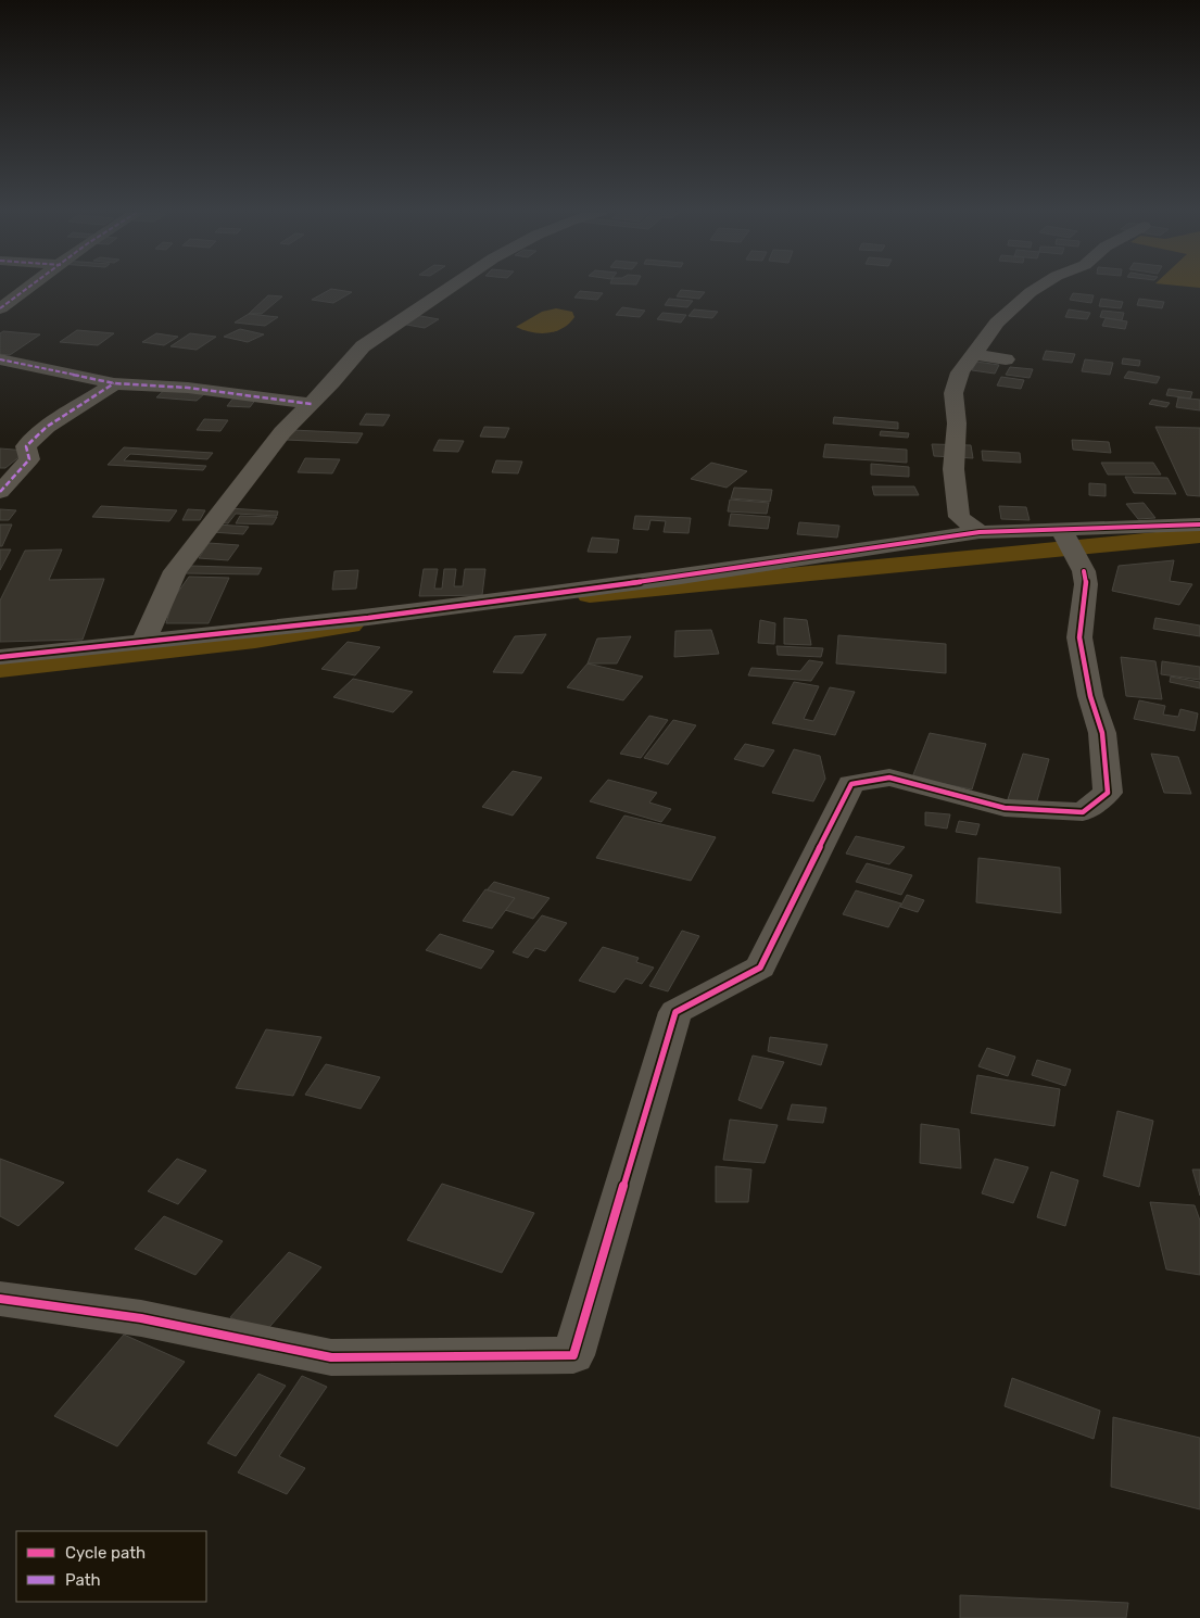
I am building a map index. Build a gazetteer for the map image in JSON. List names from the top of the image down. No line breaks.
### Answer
{"legend":["Cycle path","Path"]}
